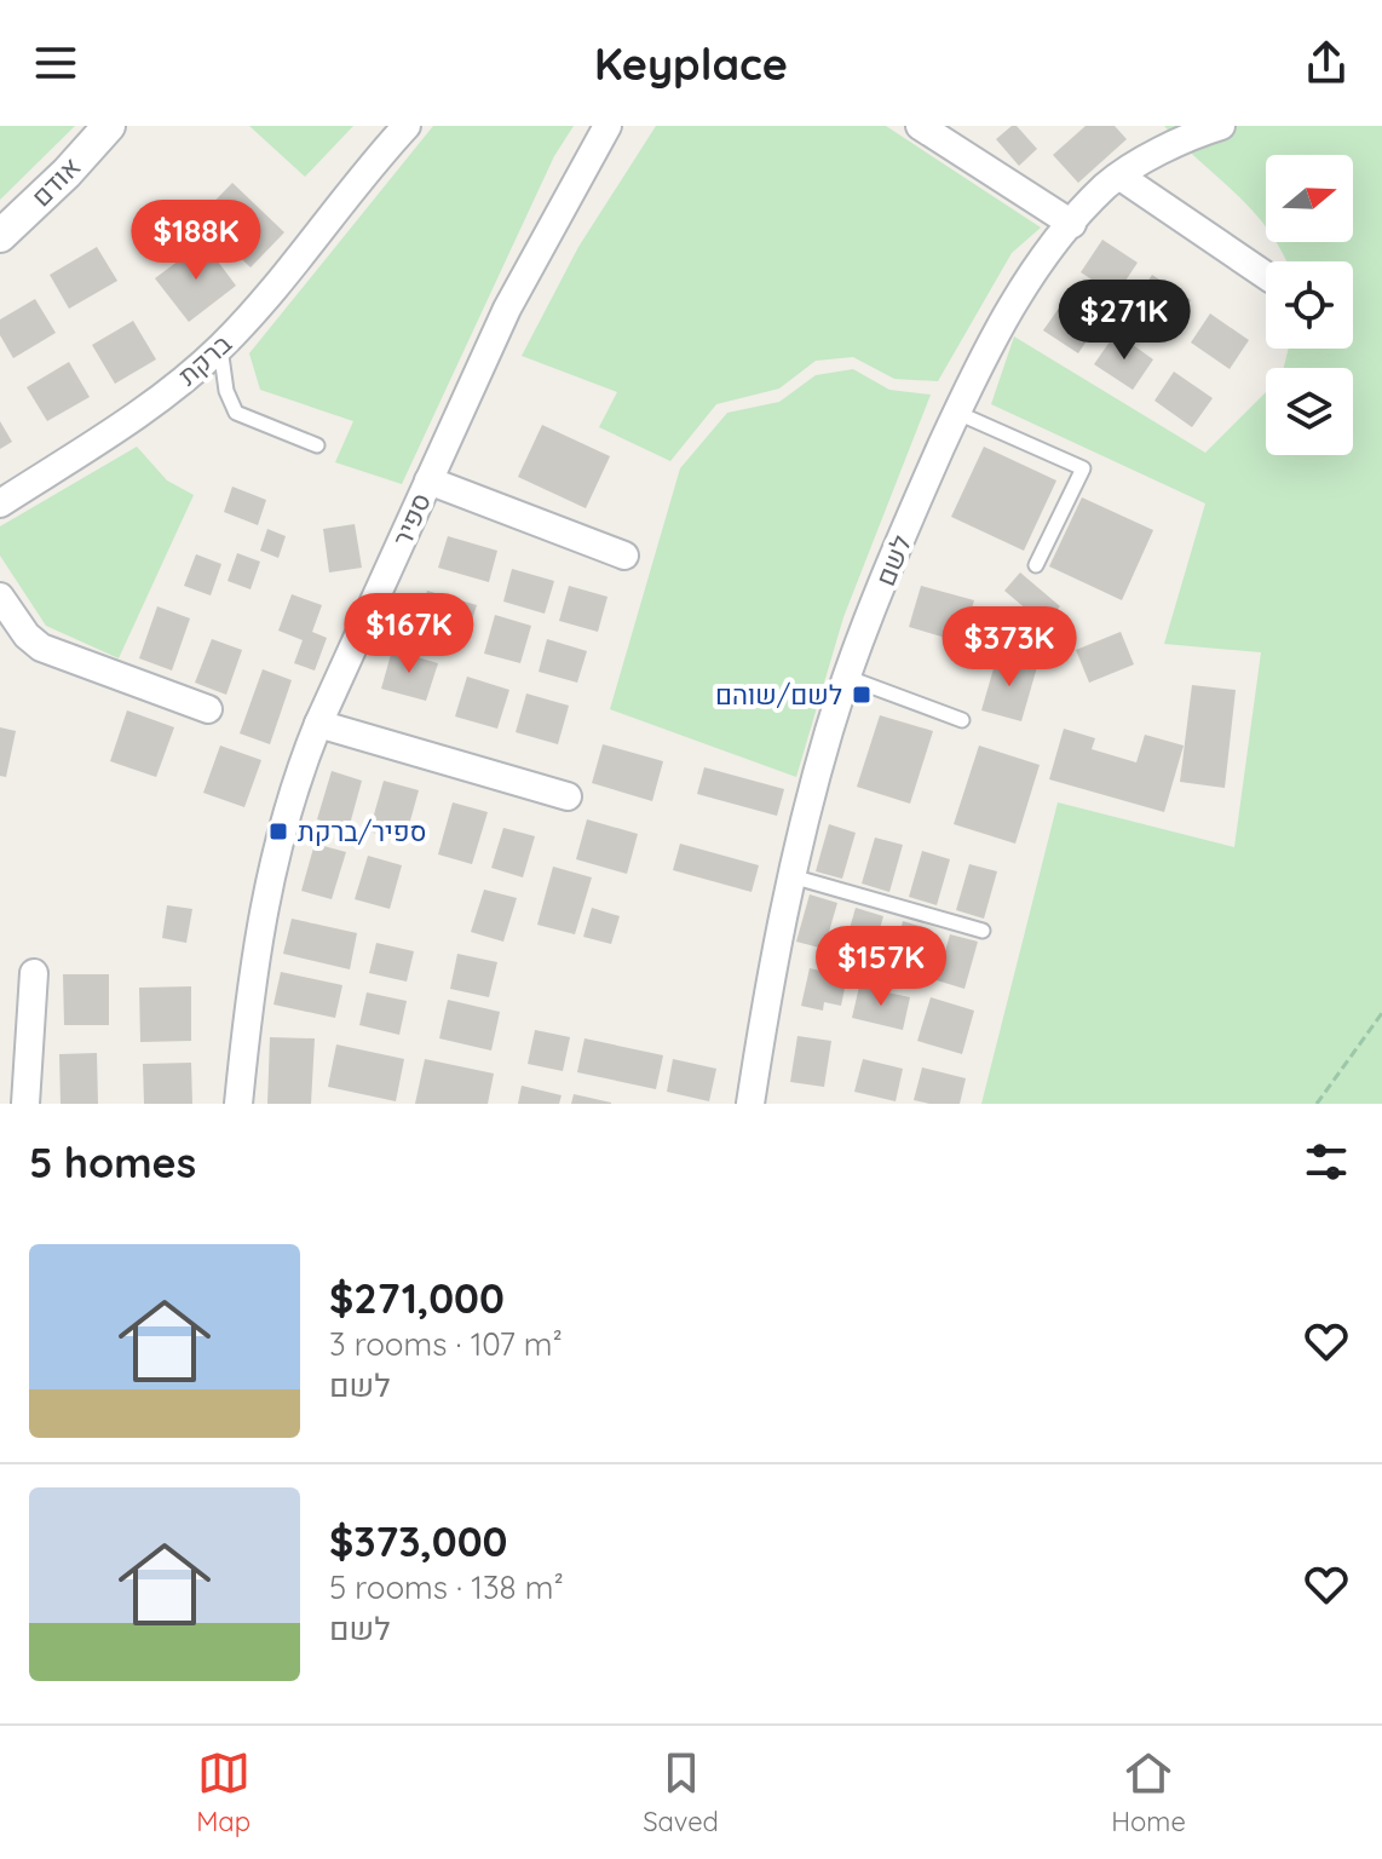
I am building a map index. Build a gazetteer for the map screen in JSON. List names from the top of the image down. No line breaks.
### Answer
{"streets":{"street":["אודם","ברקת","ספיר","לשם"]},"places":{"transit":["לשם/שוהם","ספיר/ברקת"]},"north":"right","page":{"header":"Keyplace","price":["$188K","$271K","$167K","$373K","$157K"],"heading":"5 homes","list":[{"name":"$271,000","note":"3 rooms · 107 m² · לשם"},{"name":"$373,000","note":"5 rooms · 138 m² · לשם"}],"tabs":["Map","Saved","Home"]}}
